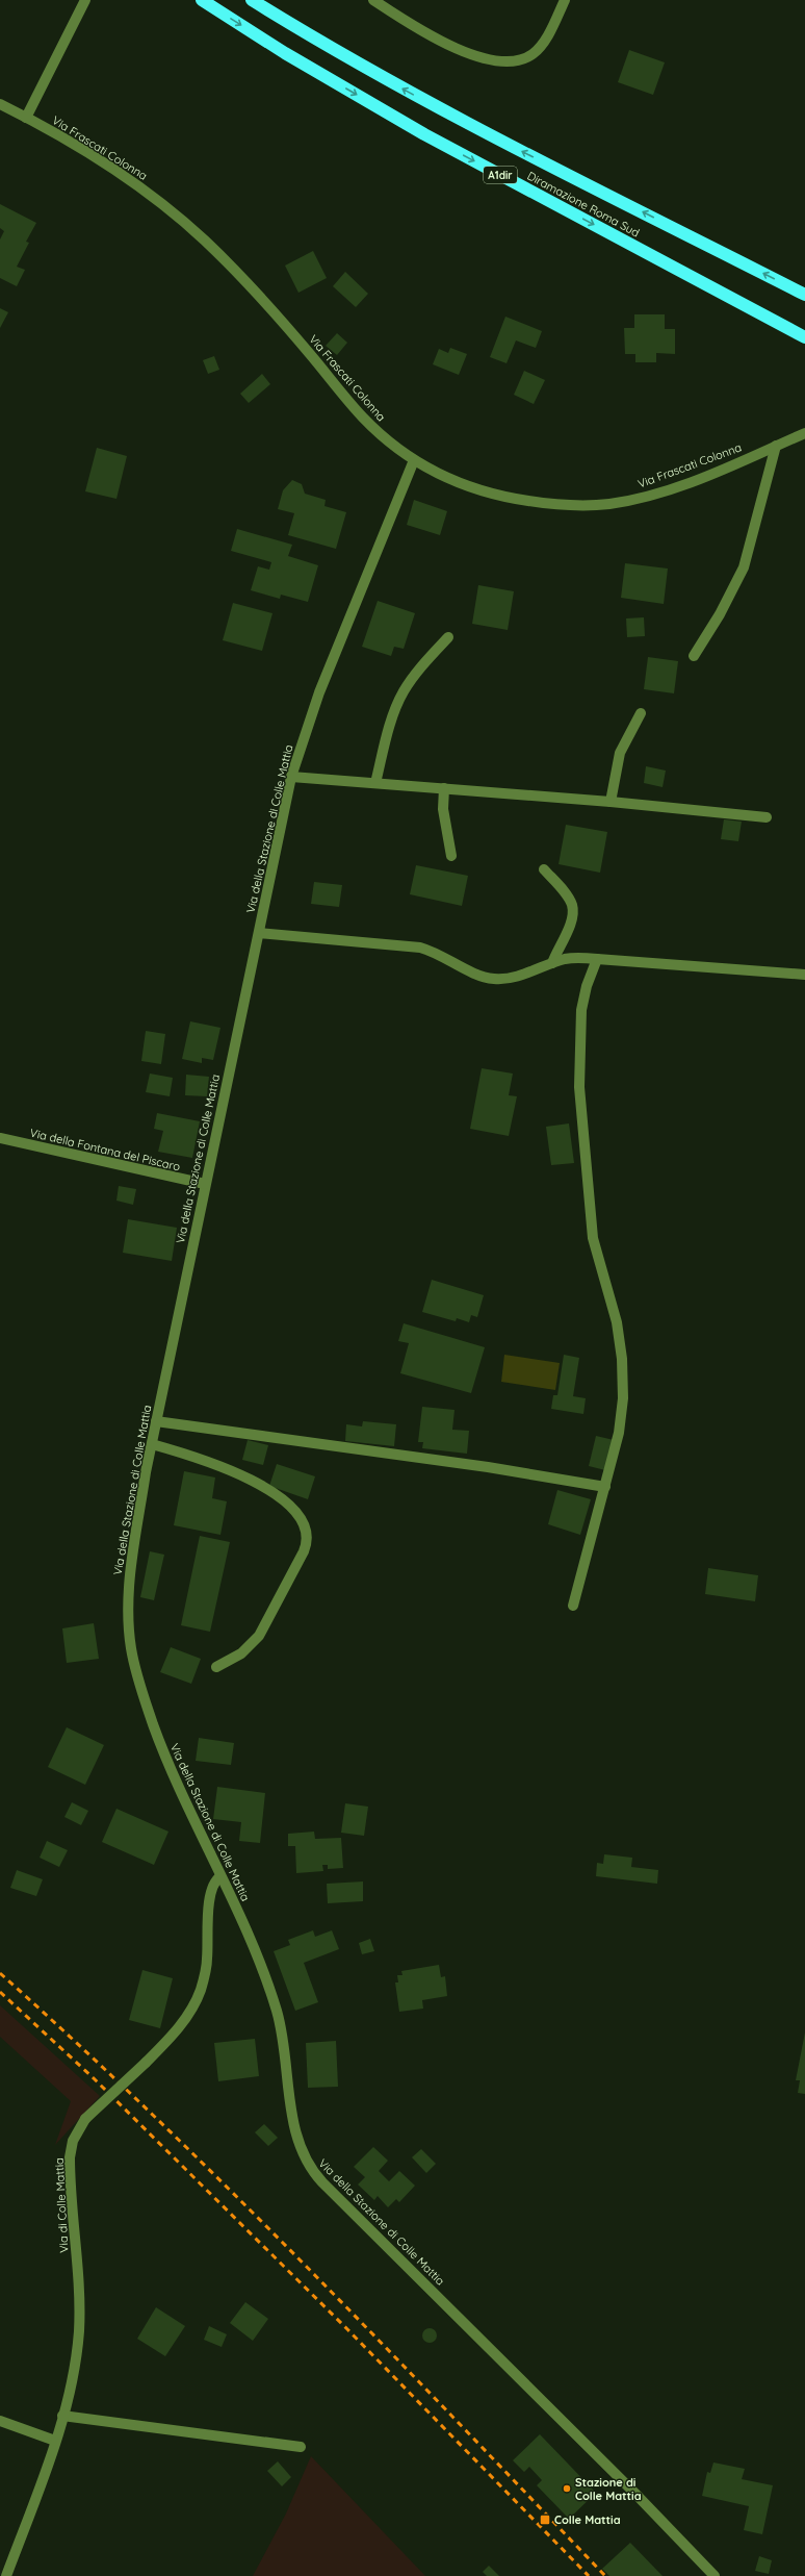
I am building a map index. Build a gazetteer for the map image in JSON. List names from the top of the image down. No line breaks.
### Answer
{"streets":{"highway":["A1dir","Diramazione Roma Sud"],"street":["Via Frascati Colonna","Via della Stazione di Colle Mattia","Via della Fontana del Piscaro","Via di Colle Mattia"]},"crossings":[["Via Frascati Colonna","Via della Stazione di Colle Mattia"],["Via della Stazione di Colle Mattia","Via della Fontana del Piscaro"],["Via della Stazione di Colle Mattia","Via di Colle Mattia"]],"places":{"other":["Stazione di Colle Mattia"],"transit":["Colle Mattia"]}}
